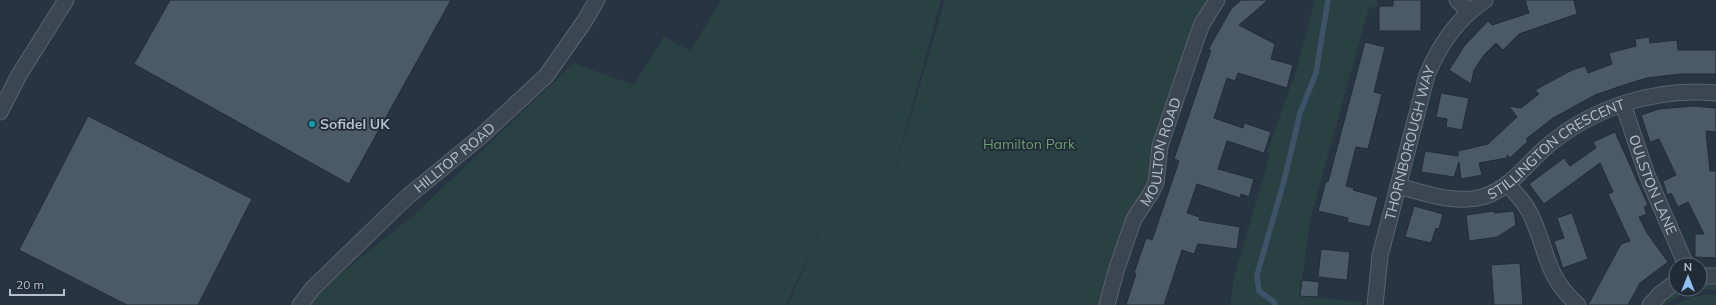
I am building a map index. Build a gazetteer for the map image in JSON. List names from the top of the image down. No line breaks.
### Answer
{"streets":{"street":["THORNBOROUGH WAY","STILLINGTON CRESCENT","MOULTON ROAD","HILLTOP ROAD","OULSTON LANE"]},"crossings":[["THORNBOROUGH WAY","STILLINGTON CRESCENT"],["STILLINGTON CRESCENT","OULSTON LANE"]],"parks":["Hamilton Park"],"places":["Sofidel UK"],"scale_bar":"20 m","north":"top"}
